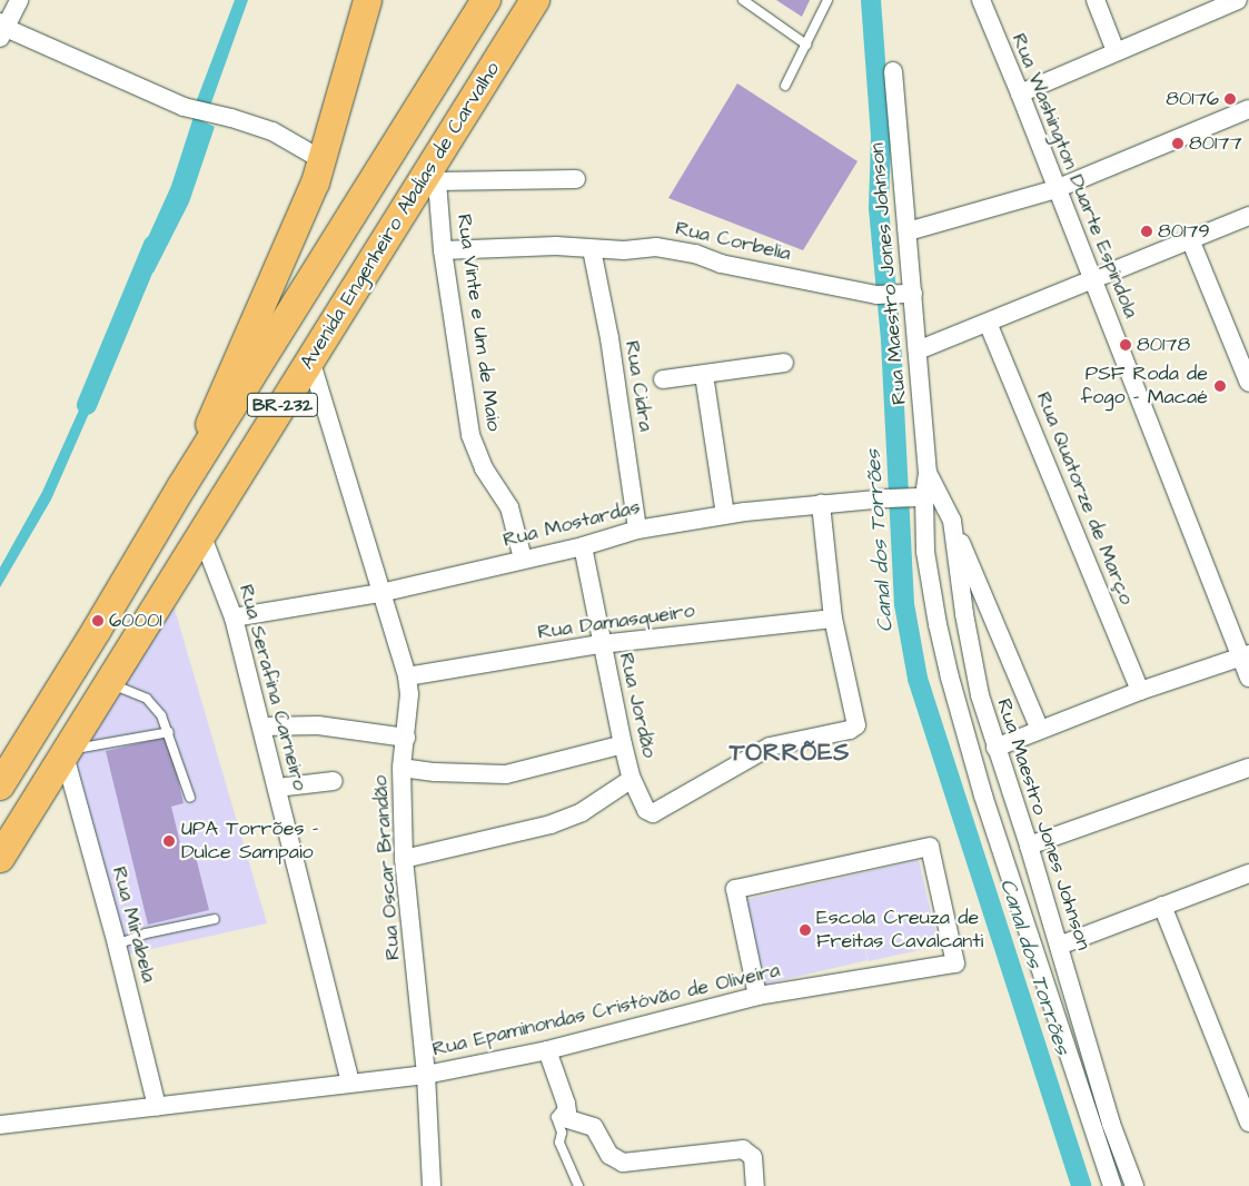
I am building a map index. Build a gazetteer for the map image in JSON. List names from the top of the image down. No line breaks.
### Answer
{"streets":{"highway":["Avenida Engenheiro Abdias de Carvalho","BR-232"],"street":["Rua Washington Duarte Espindola","Rua Corbelia","Rua Maestro Jones Johnson","Rua Vinte e Um de Maio","Rua Cidra","Rua Quatorze de Março","Rua Mostardas","Rua Damasqueiro","Rua Serafina Carneiro","Rua Jordão","Rua Oscar Brandão","Rua Mirabela","Rua Epaminondas Cristóvão de Oliveira"]},"crossings":[["Avenida Engenheiro Abdias de Carvalho","Rua Vinte e Um de Maio"],["Avenida Engenheiro Abdias de Carvalho","Rua Serafina Carneiro"],["Avenida Engenheiro Abdias de Carvalho","Rua Oscar Brandão"],["Avenida Engenheiro Abdias de Carvalho","Rua Mirabela"],["Rua Corbelia","Rua Maestro Jones Johnson"],["Rua Corbelia","Rua Vinte e Um de Maio"],["Rua Corbelia","Rua Cidra"],["Rua Maestro Jones Johnson","Rua Mostardas"],["Rua Vinte e Um de Maio","Rua Mostardas"],["Rua Cidra","Rua Mostardas"],["Rua Mostardas","Rua Serafina Carneiro"],["Rua Mostardas","Rua Jordão"],["Rua Mostardas","Rua Oscar Brandão"],["Rua Damasqueiro","Rua Jordão"],["Rua Damasqueiro","Rua Oscar Brandão"],["Rua Serafina Carneiro","Rua Epaminondas Cristóvão de Oliveira"],["Rua Oscar Brandão","Rua Epaminondas Cristóvão de Oliveira"],["Rua Mirabela","Rua Epaminondas Cristóvão de Oliveira"]],"districts":["TORRÕES"],"water":["Canal dos Torrões"],"places":["80176","80177","80179","80178","PSF Roda de fogo - Macaé","60001","UPA Torrões – Dulce Sampaio","Escola Creuza de Freitas Cavalcanti"]}
